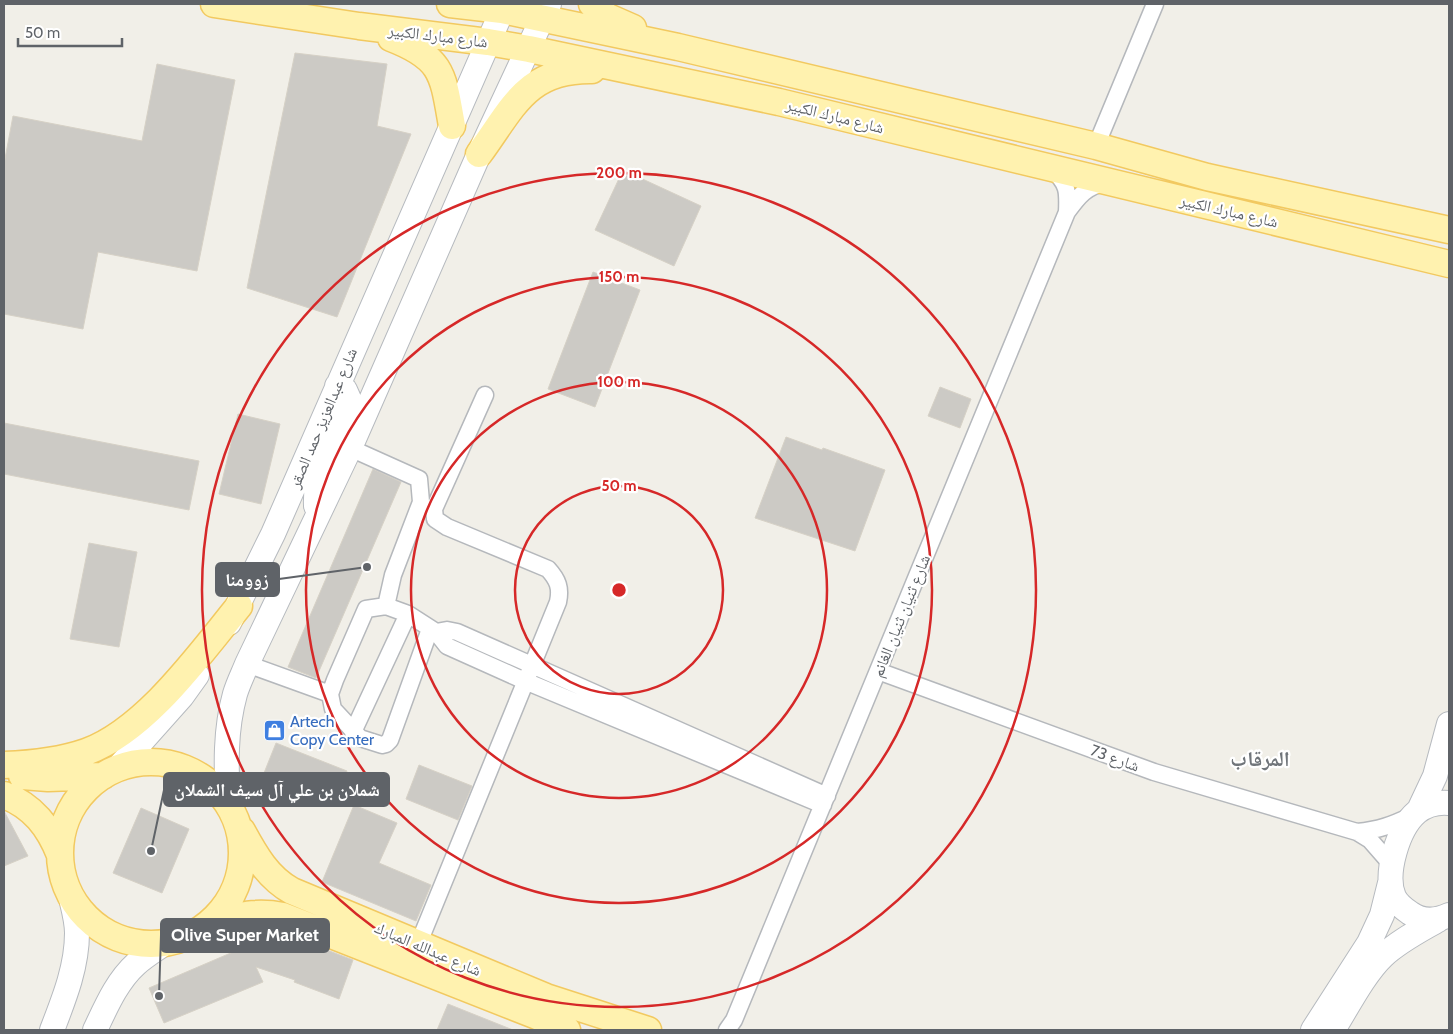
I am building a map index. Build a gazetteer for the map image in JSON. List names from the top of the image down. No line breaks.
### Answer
{"streets":{"main road":["شارع مبارك الكبير","شارع عبدالعزيز حمد الصقر","شارع عبدالله المبارك"],"street":["شارع ثنيان ثنيان الغانم","شارع 73"]},"crossings":[["شارع مبارك الكبير","شارع عبدالعزيز حمد الصقر"],["شارع عبدالعزيز حمد الصقر","شارع عبدالله المبارك"],["شارع ثنيان ثنيان الغانم","شارع 73"]],"districts":["المرقاب"],"places":{"other":["زوومنا","شملان بن علي آل سيف الشملان","Olive Super Market"],"shop":["Artech Copy Center"]},"scale_bar":"50 m","rings":["200 m","150 m","100 m","50 m"]}
